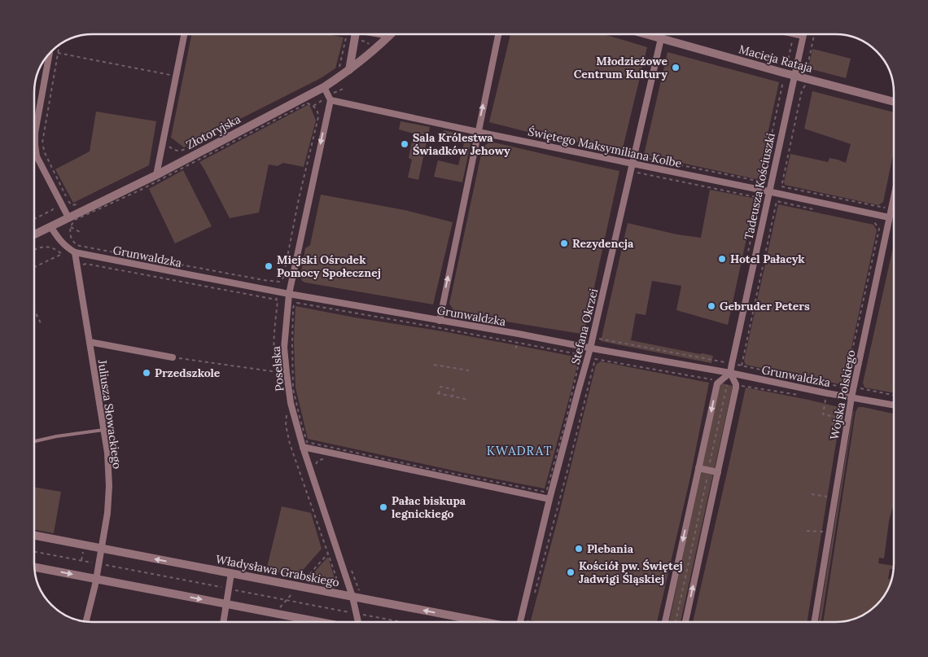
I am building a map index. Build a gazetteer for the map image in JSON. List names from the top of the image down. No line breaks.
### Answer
{"streets":{"street":["Macieja Rataja","Złotoryjska","Świętego Maksymiliana Kolbe","Tadeusza Kościuszki","Grunwaldzka","Stefana Okrzei","Poselska","Wojska Polskiego","Juliusza Słowackiego","Władysława Grabskiego"]},"crossings":[["Macieja Rataja","Tadeusza Kościuszki"],["Macieja Rataja","Stefana Okrzei"],["Złotoryjska","Grunwaldzka"],["Świętego Maksymiliana Kolbe","Tadeusza Kościuszki"],["Świętego Maksymiliana Kolbe","Stefana Okrzei"],["Świętego Maksymiliana Kolbe","Poselska"],["Świętego Maksymiliana Kolbe","Wojska Polskiego"],["Tadeusza Kościuszki","Grunwaldzka"],["Grunwaldzka","Stefana Okrzei"],["Grunwaldzka","Poselska"],["Grunwaldzka","Wojska Polskiego"],["Grunwaldzka","Juliusza Słowackiego"],["Poselska","Władysława Grabskiego"],["Juliusza Słowackiego","Władysława Grabskiego"]],"one_way":["Poselska"],"districts":["KWADRAT"],"places":["Młodzieżowe Centrum Kultury","Sala Królestwa Świadków Jehowy","Rezydencja","Hotel Pałacyk","Miejski Ośrodek Pomocy Społecznej","Gebruder Peters","Przedszkole","Pałac biskupa legnickiego","Plebania","Kościół pw. Świętej Jadwigi Śląskiej"]}
